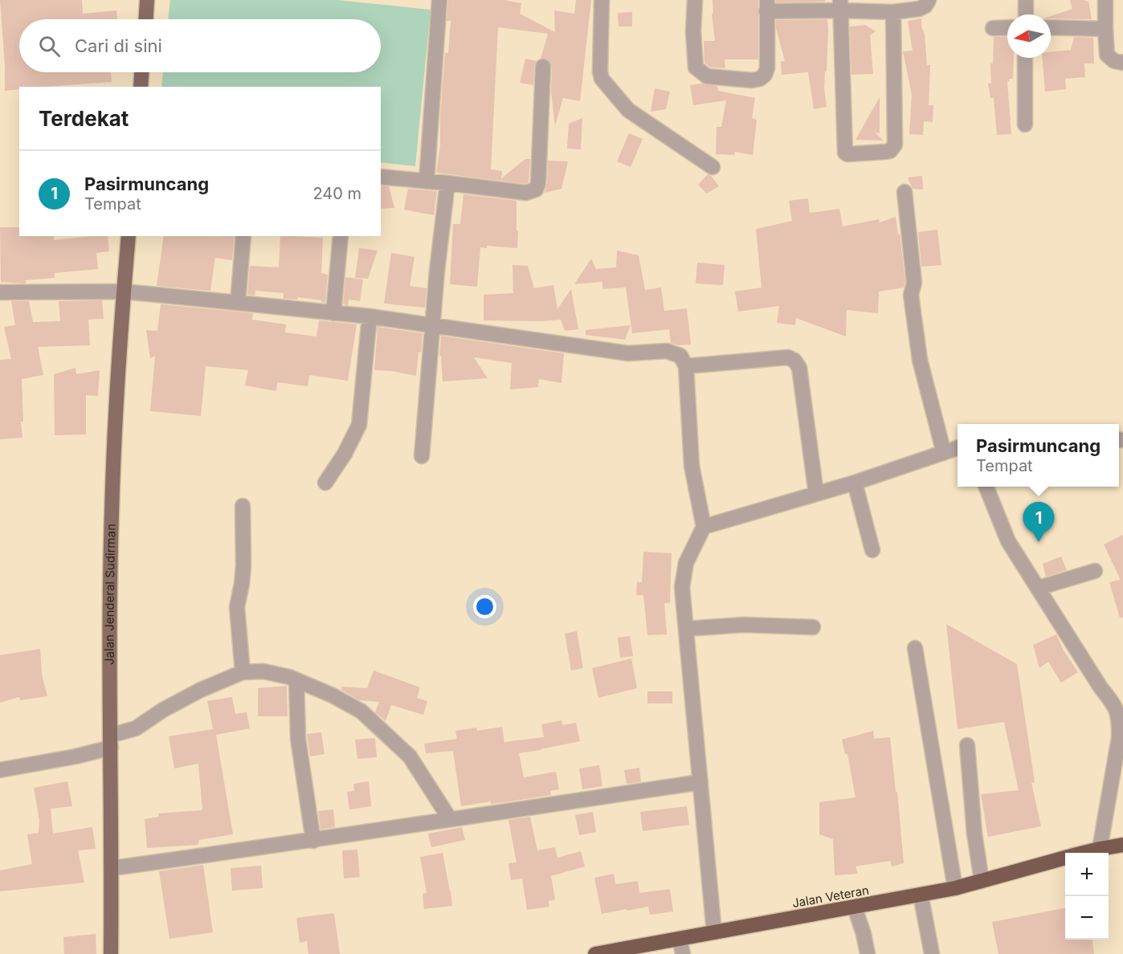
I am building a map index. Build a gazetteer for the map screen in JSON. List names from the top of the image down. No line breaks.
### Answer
{"streets":{"highway":["Jalan Veteran"],"main road":["Jalan Jenderal Sudirman"]},"north":"left","page":{"search":"Cari di sini","heading":"Terdekat","list":[{"mark":"1","name":"Pasirmuncang","note":"Tempat","value":"240 m"}],"popup":["Pasirmuncang","Tempat"],"pins":"1","map_buttons":["+","−"]}}
